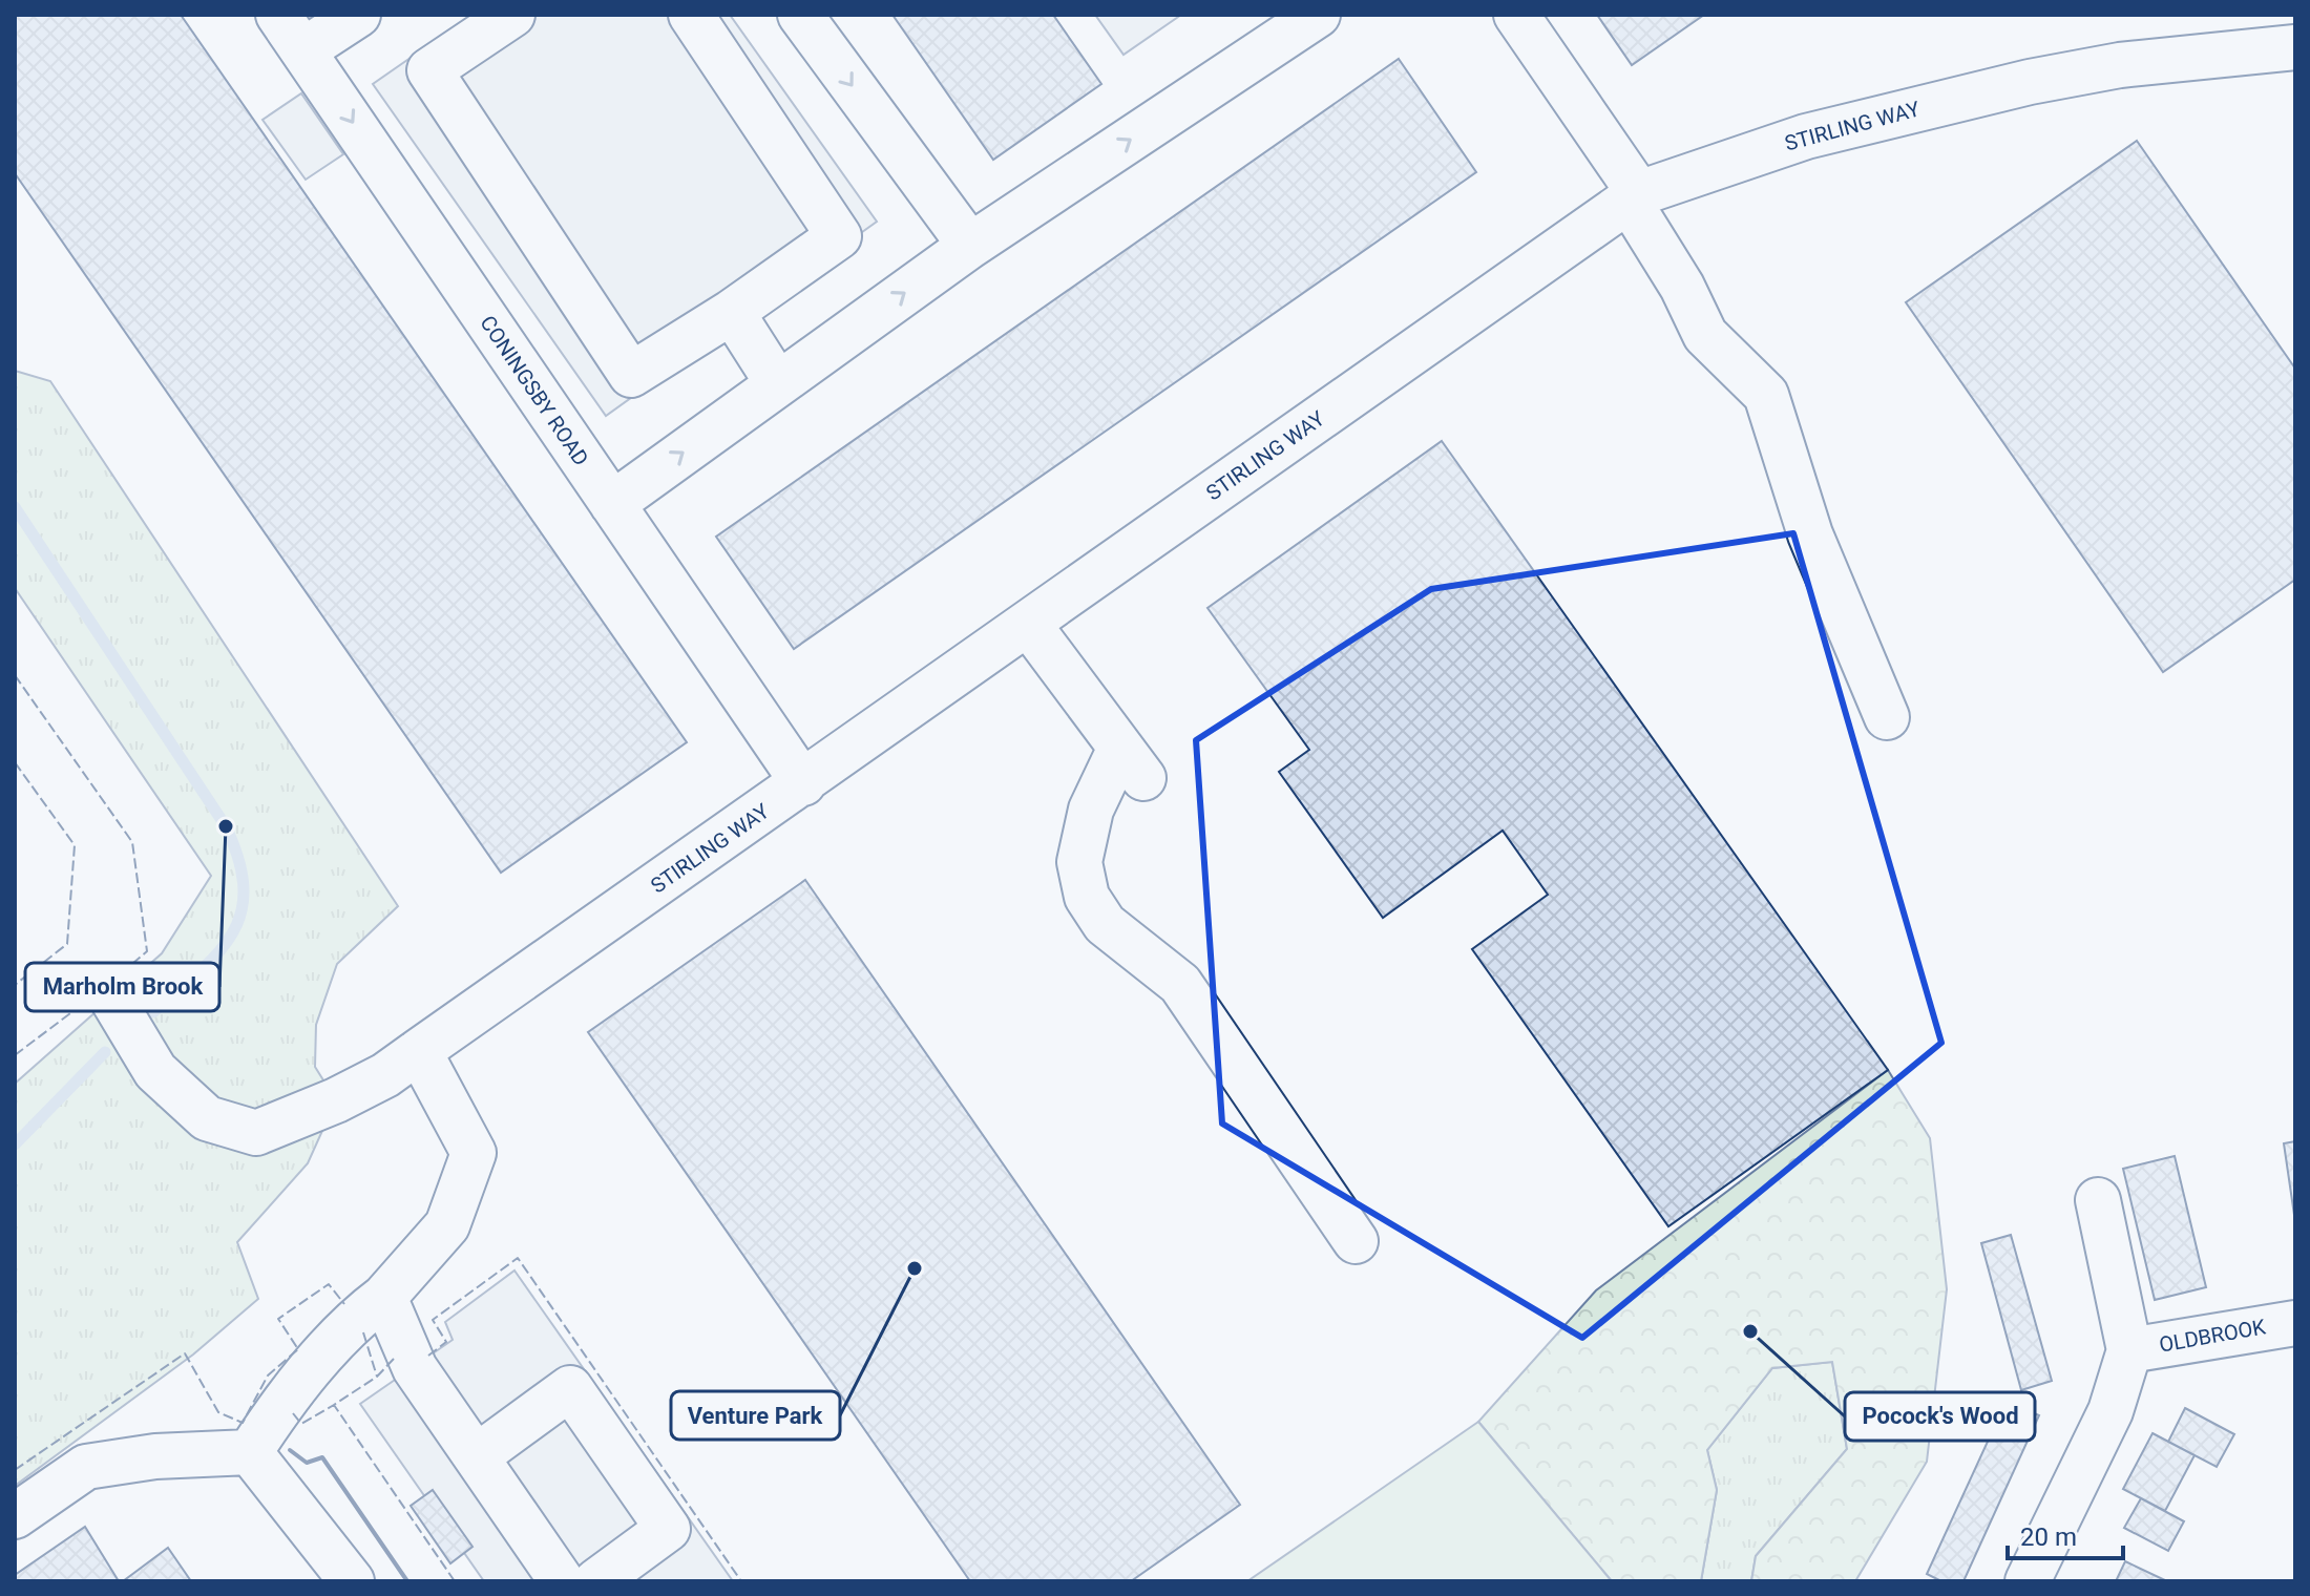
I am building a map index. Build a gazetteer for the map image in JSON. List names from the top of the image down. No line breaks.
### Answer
{"streets":{"street":["STIRLING WAY","CONINGSBY ROAD","OLDBROOK"]},"crossings":[["STIRLING WAY","CONINGSBY ROAD"]],"one_way":["CONINGSBY ROAD"],"places":["Marholm Brook","Venture Park","Pocock's Wood"],"scale_bar":"20 m"}
